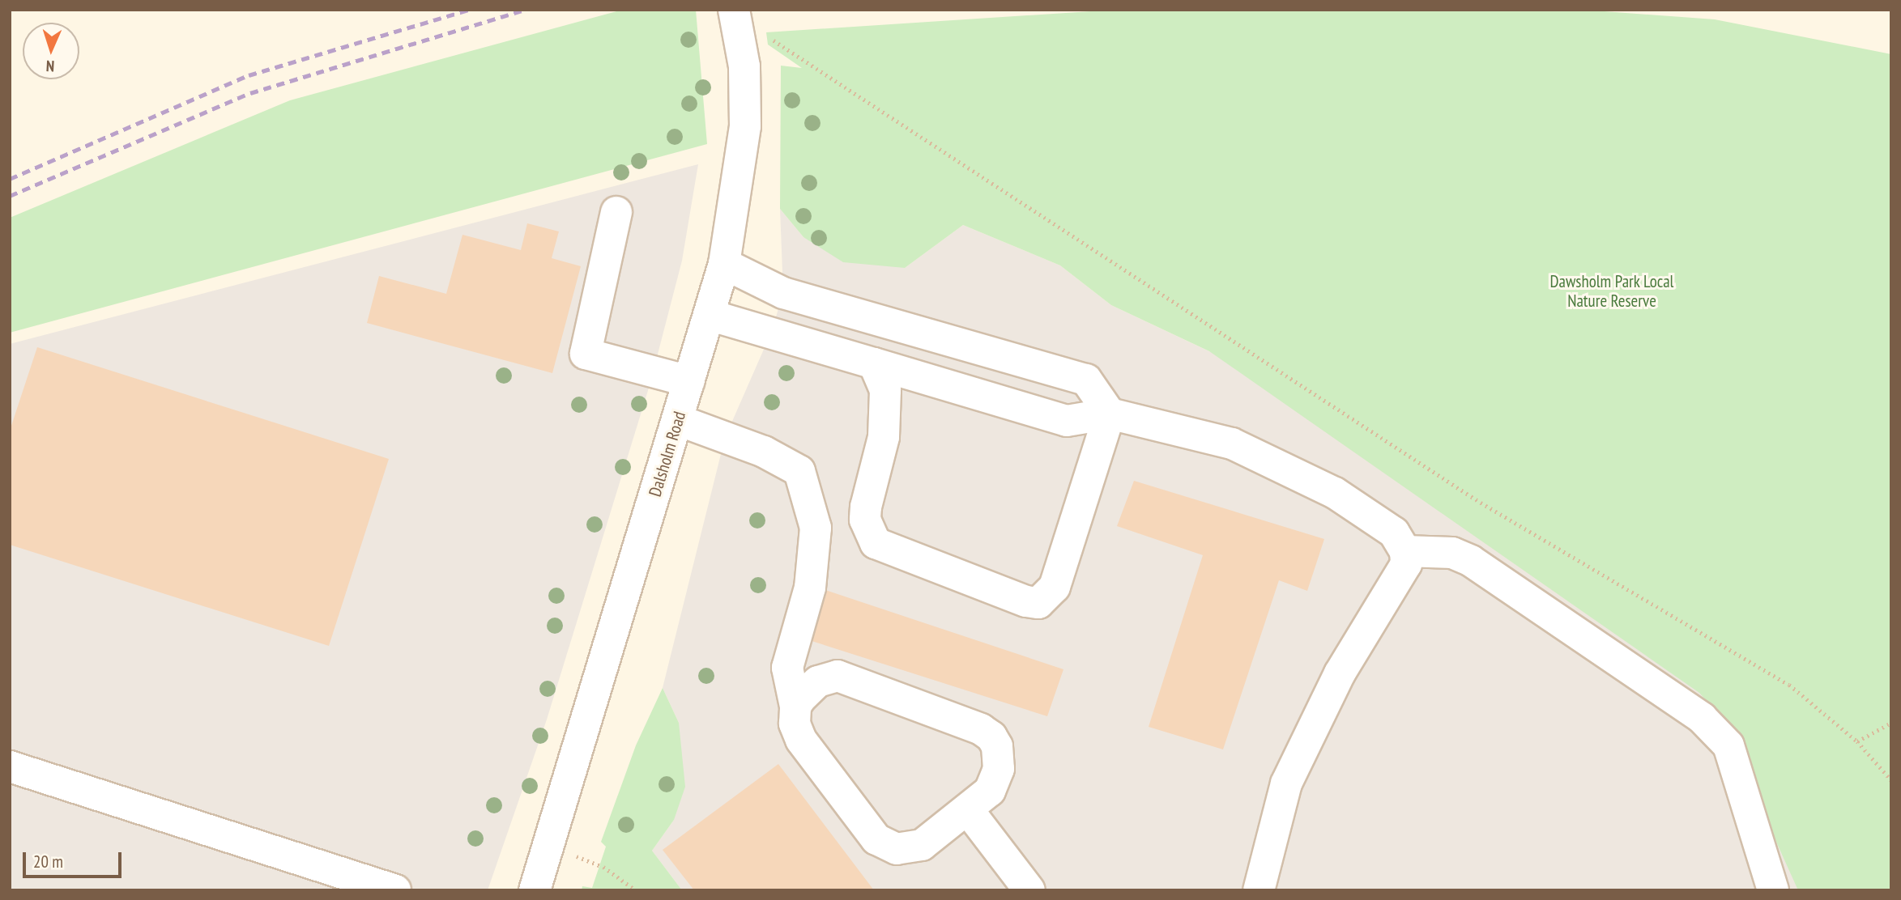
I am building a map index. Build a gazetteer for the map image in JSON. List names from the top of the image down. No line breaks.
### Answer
{"streets":{"street":["Dalsholm Road"]},"parks":["Dawsholm Park Local Nature Reserve"],"scale_bar":"20 m","north":"bottom"}
